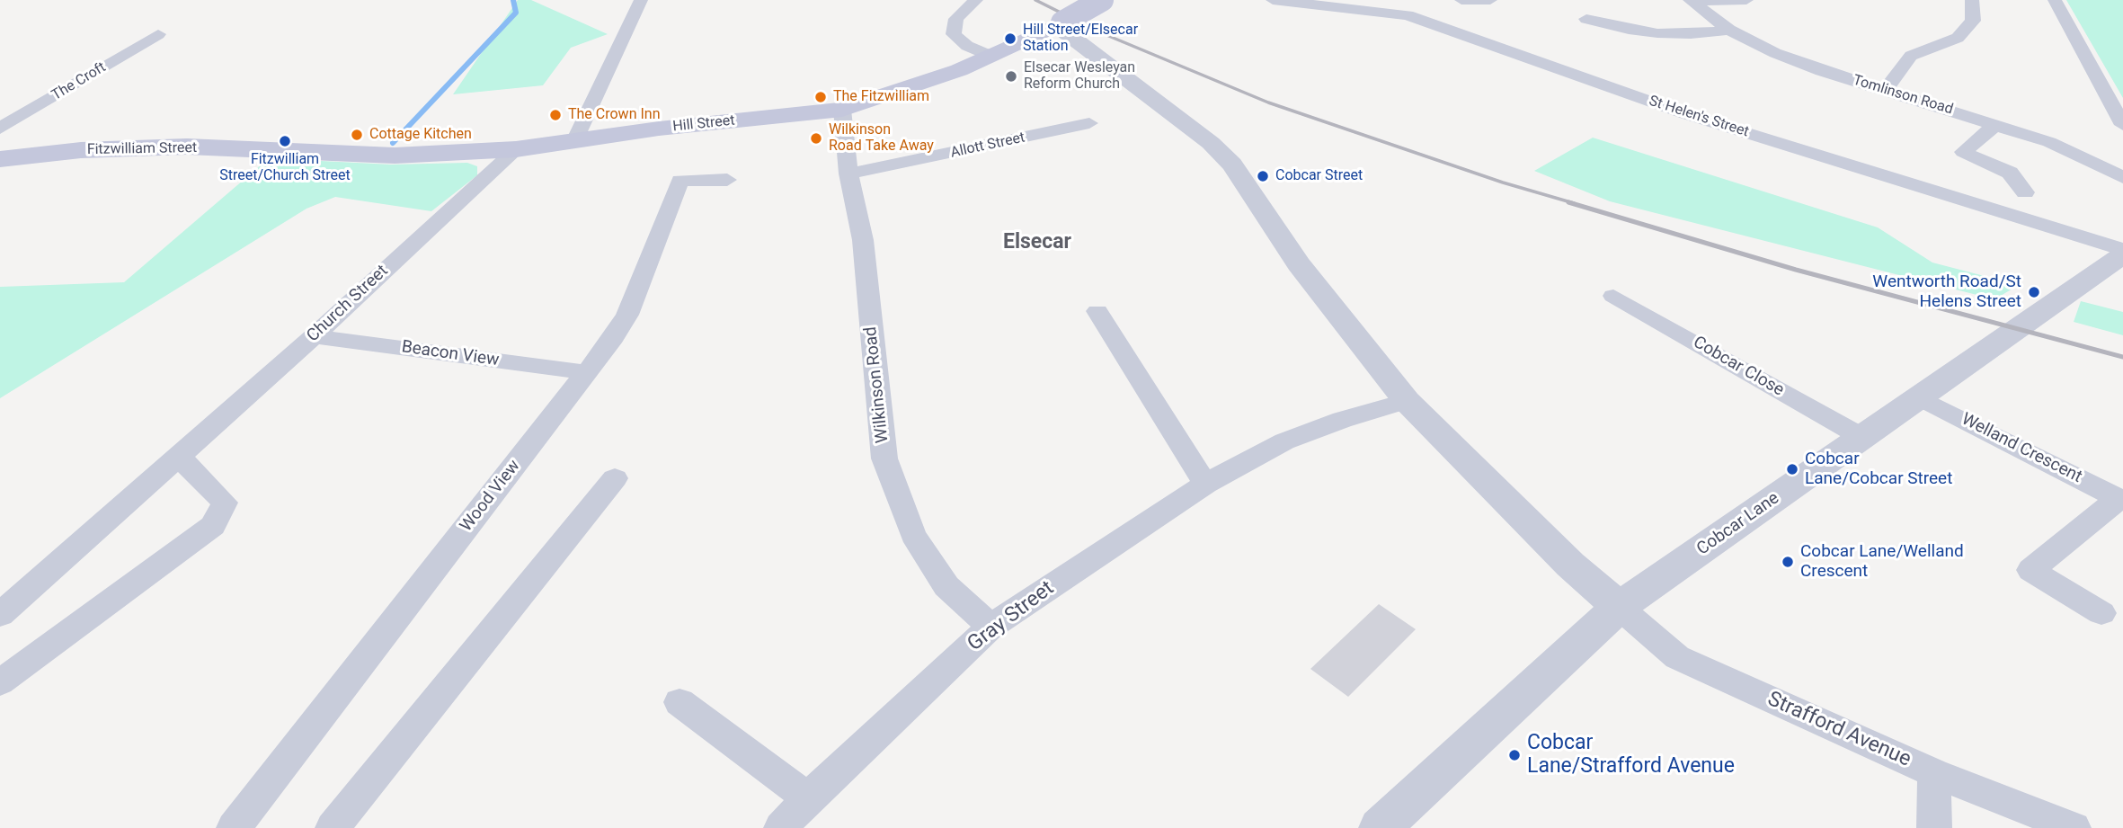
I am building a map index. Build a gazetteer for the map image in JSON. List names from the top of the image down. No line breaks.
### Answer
{"streets":{"main road":["Hill Street","Fitzwilliam Street"],"street":["The Croft","Tomlinson Road","St Helen's Street","Allott Street","Church Street","Beacon View","Cobcar Close","Wilkinson Road","Welland Crescent","Wood View","Cobcar Lane","Gray Street","Strafford Avenue"]},"crossings":[["St Helen's Street","Cobcar Lane"],["Hill Street","Fitzwilliam Street"],["Hill Street","Church Street"],["Hill Street","Wilkinson Road"],["Allott Street","Wilkinson Road"],["Church Street","Beacon View"],["Beacon View","Wood View"],["Cobcar Close","Cobcar Lane"],["Wilkinson Road","Gray Street"],["Welland Crescent","Cobcar Lane"],["Cobcar Lane","Strafford Avenue"]],"districts":["Elsecar"],"places":["Hill Street/Elsecar Station","Elsecar Wesleyan Reform Church","The Fitzwilliam","The Crown Inn","Cottage Kitchen","Wilkinson Road Take Away","Fitzwilliam Street/Church Street","Cobcar Street","Wentworth Road/St Helens Street","Cobcar Lane/Cobcar Street","Cobcar Lane/Welland Crescent","Cobcar Lane/Strafford Avenue"]}
